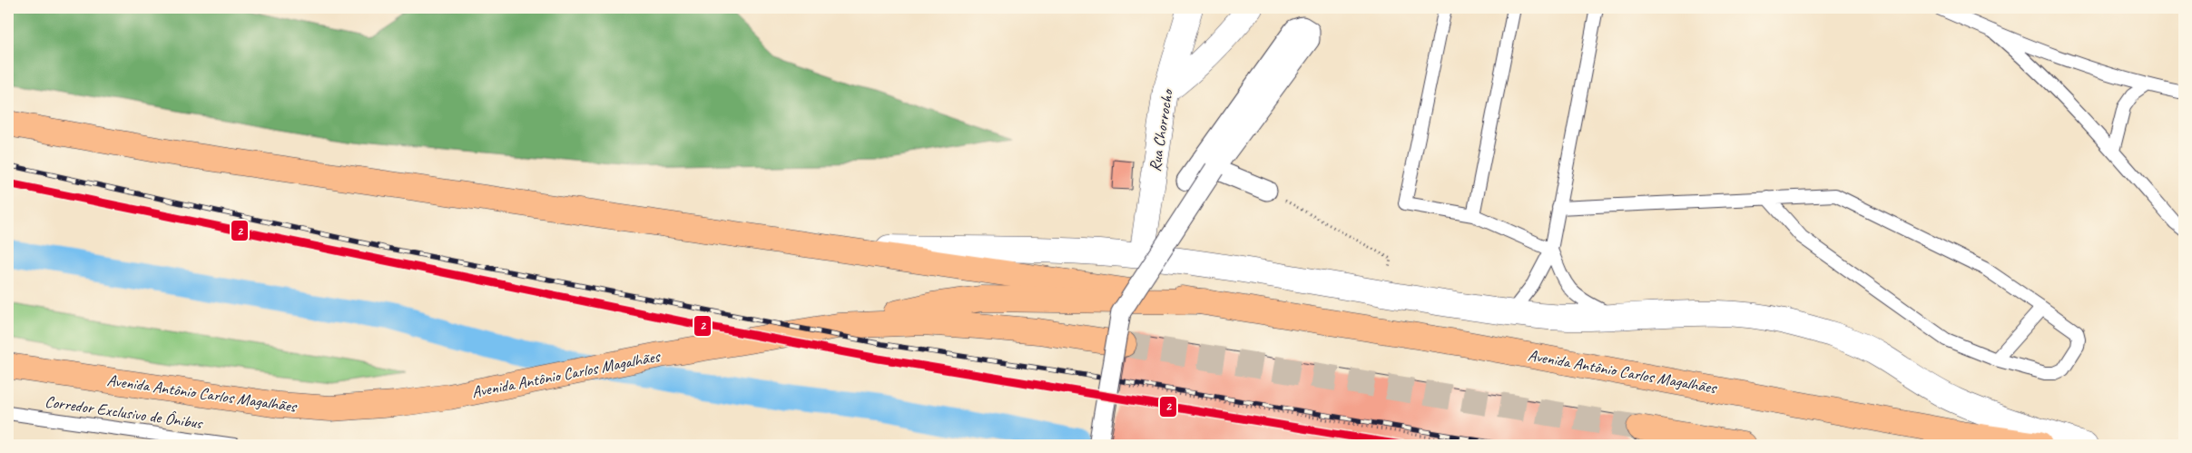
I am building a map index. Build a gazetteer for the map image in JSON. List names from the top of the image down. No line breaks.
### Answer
{"streets":{"main road":["Avenida Antônio Carlos Magalhães"],"street":["Rua Chorrocho"],"lane":["Corredor Exclusivo de Ônibus"]},"lines":["transit line 2"]}
